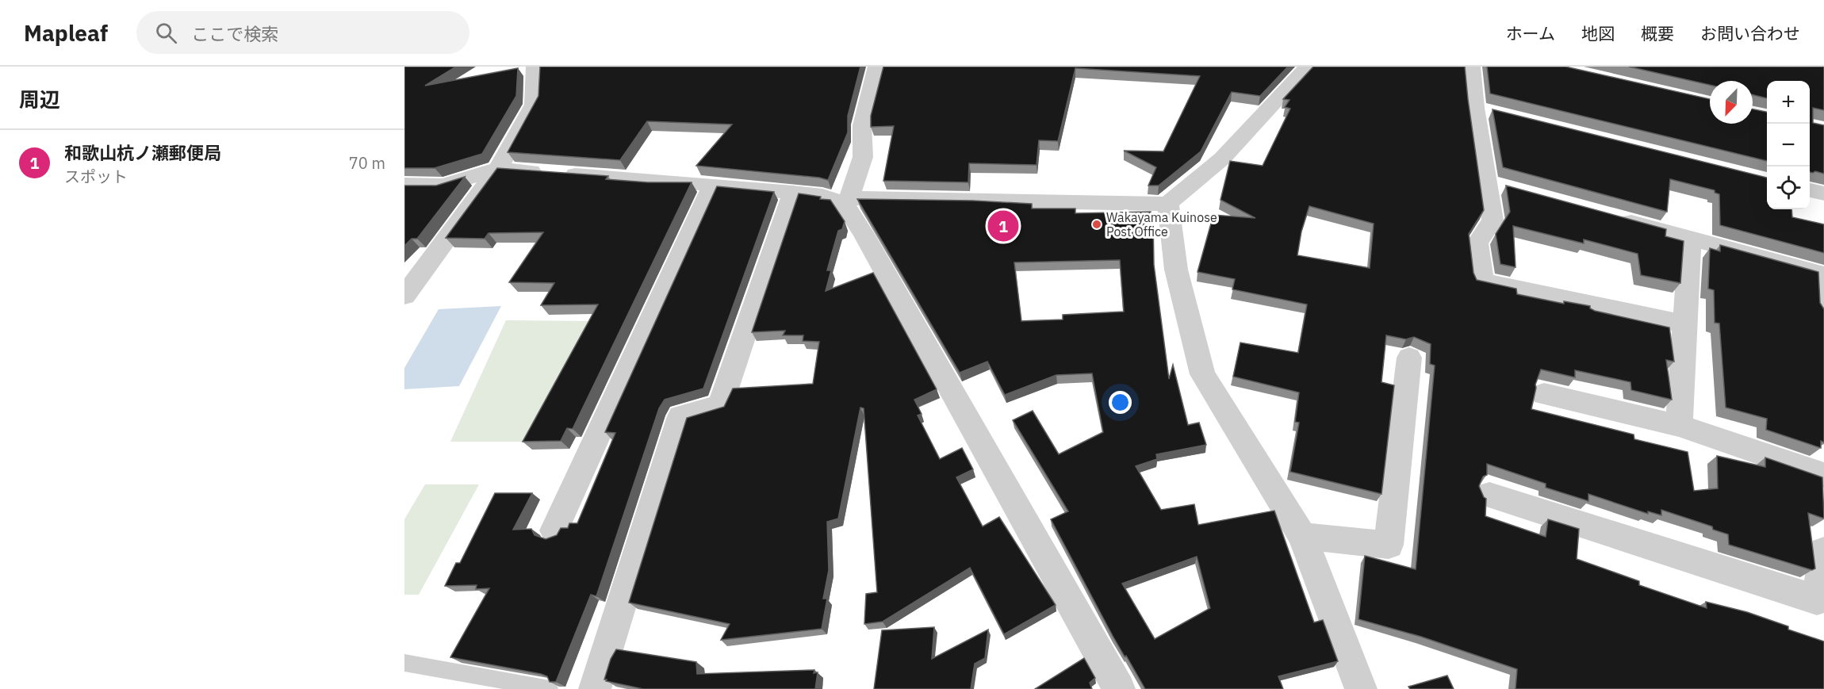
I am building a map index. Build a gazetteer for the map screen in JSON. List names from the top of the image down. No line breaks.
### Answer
{"places":["Wakayama Kuinose Post Office"],"north":"bottom left","page":{"header":"Mapleaf","search":"ここで検索","nav":["ホーム","地図","概要","お問い合わせ"],"heading":"周辺","map_buttons":["+","−"],"list":[{"mark":"1","name":"和歌山杭ノ瀬郵便局","note":"スポット","value":"70 m"}],"pins":"1"}}
